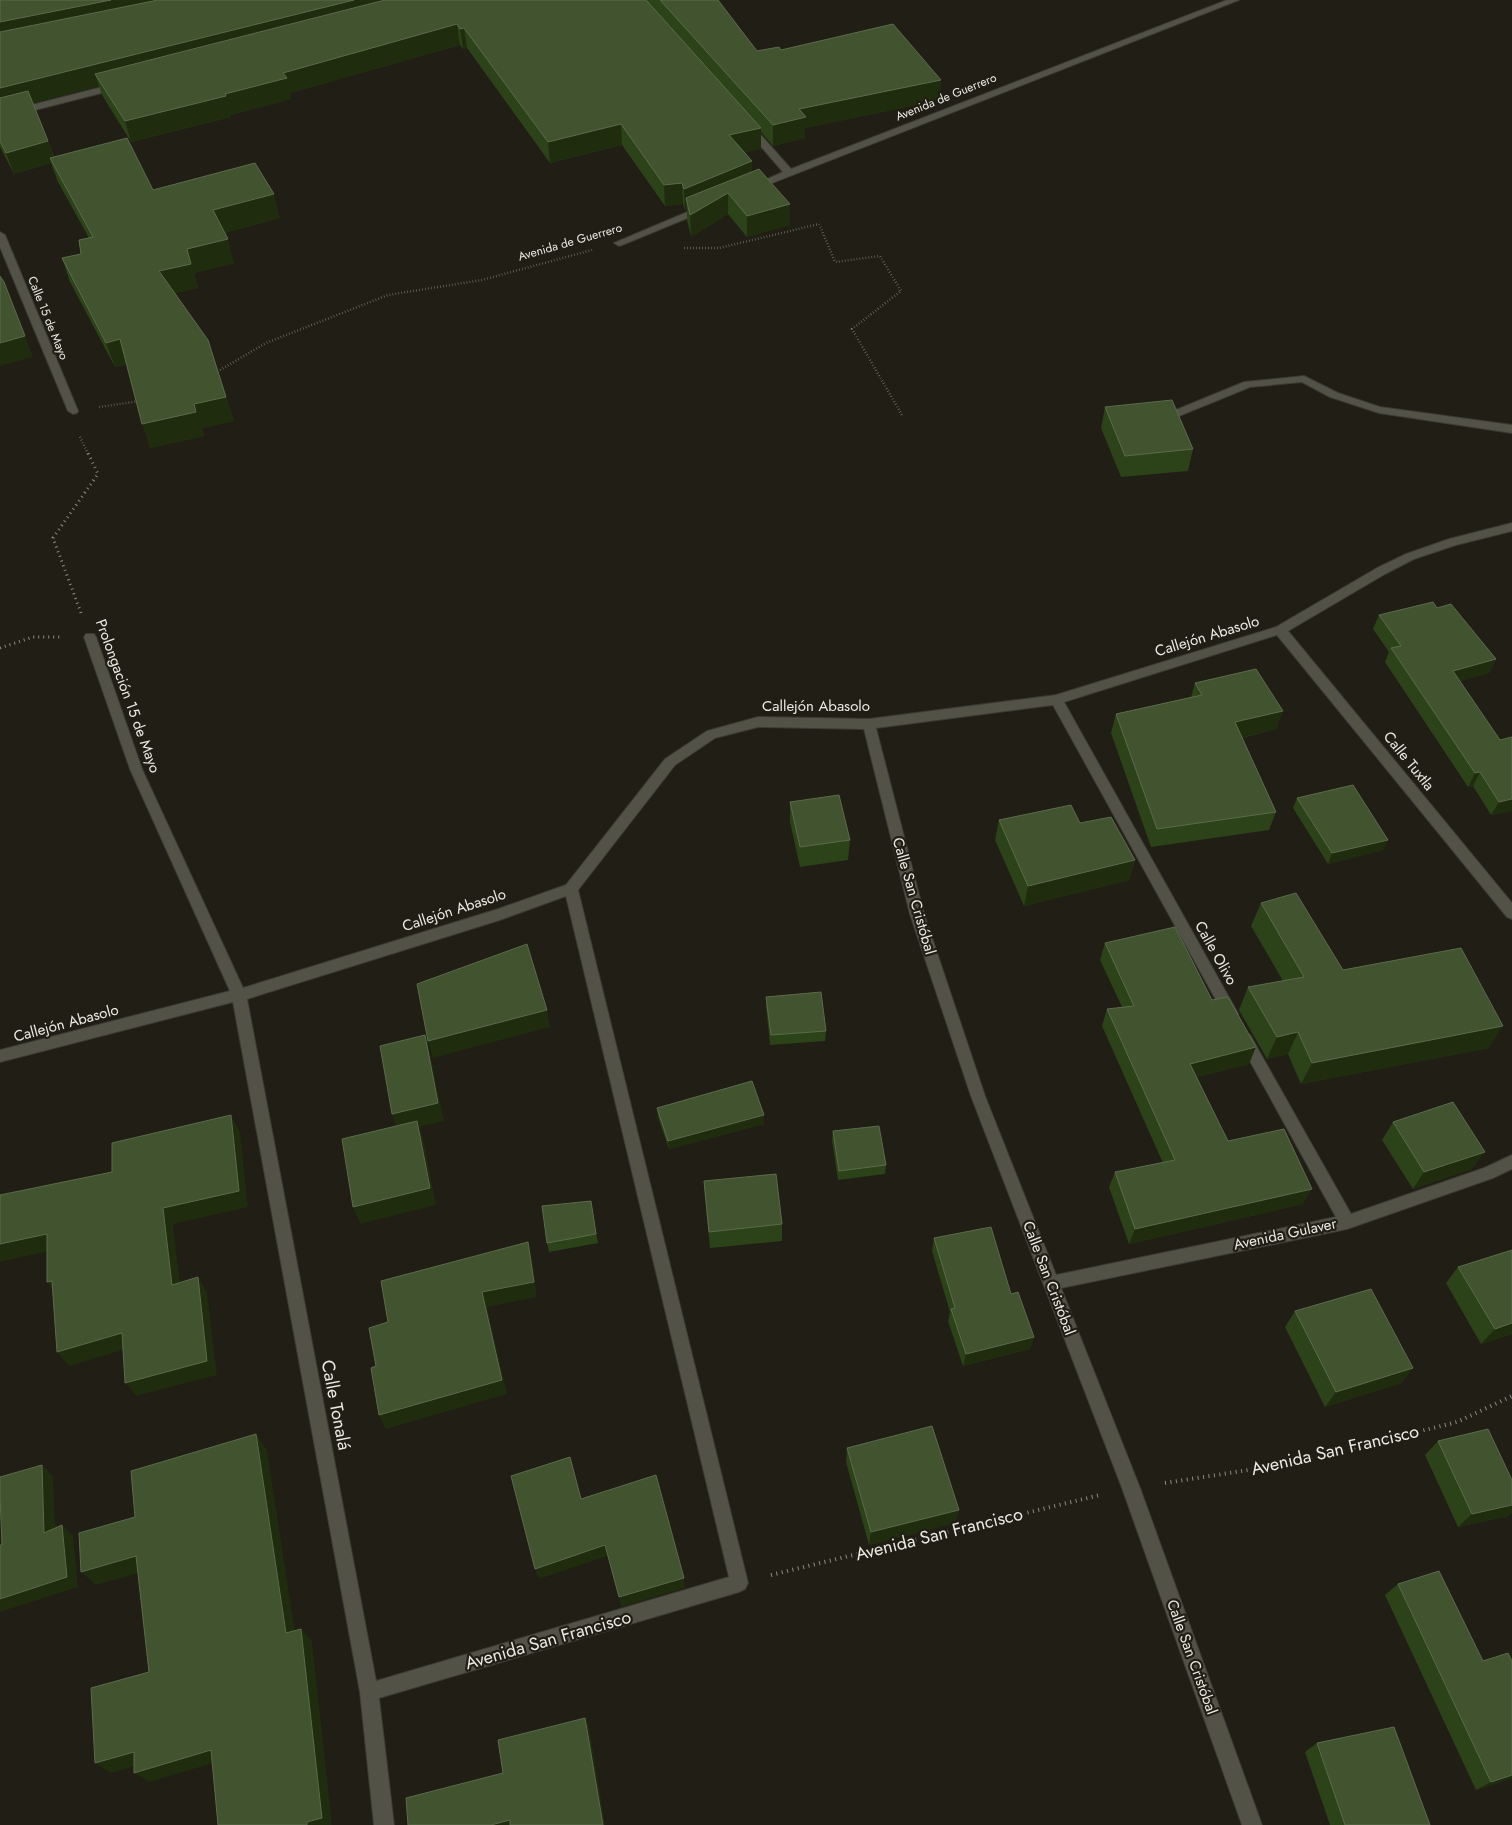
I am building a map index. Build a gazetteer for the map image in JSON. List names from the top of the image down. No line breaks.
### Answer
{"streets":{"street":["Avenida de Guerrero","Calle 15 de Mayo","Callejón Abasolo","Prolongación 15 de Mayo","Calle Tuxtla","Calle San Cristóbal","Calle Olivo","Avenida Gulaver","Calle Tonalá","Avenida San Francisco"]},"crossings":[["Calle 15 de Mayo","Prolongación 15 de Mayo"],["Callejón Abasolo","Prolongación 15 de Mayo"],["Callejón Abasolo","Calle Tuxtla"],["Callejón Abasolo","Calle San Cristóbal"],["Callejón Abasolo","Calle Olivo"],["Callejón Abasolo","Calle Tonalá"],["Prolongación 15 de Mayo","Calle Tonalá"],["Calle San Cristóbal","Avenida Gulaver"],["Calle San Cristóbal","Avenida San Francisco"],["Calle Olivo","Avenida Gulaver"],["Calle Tonalá","Avenida San Francisco"]]}
